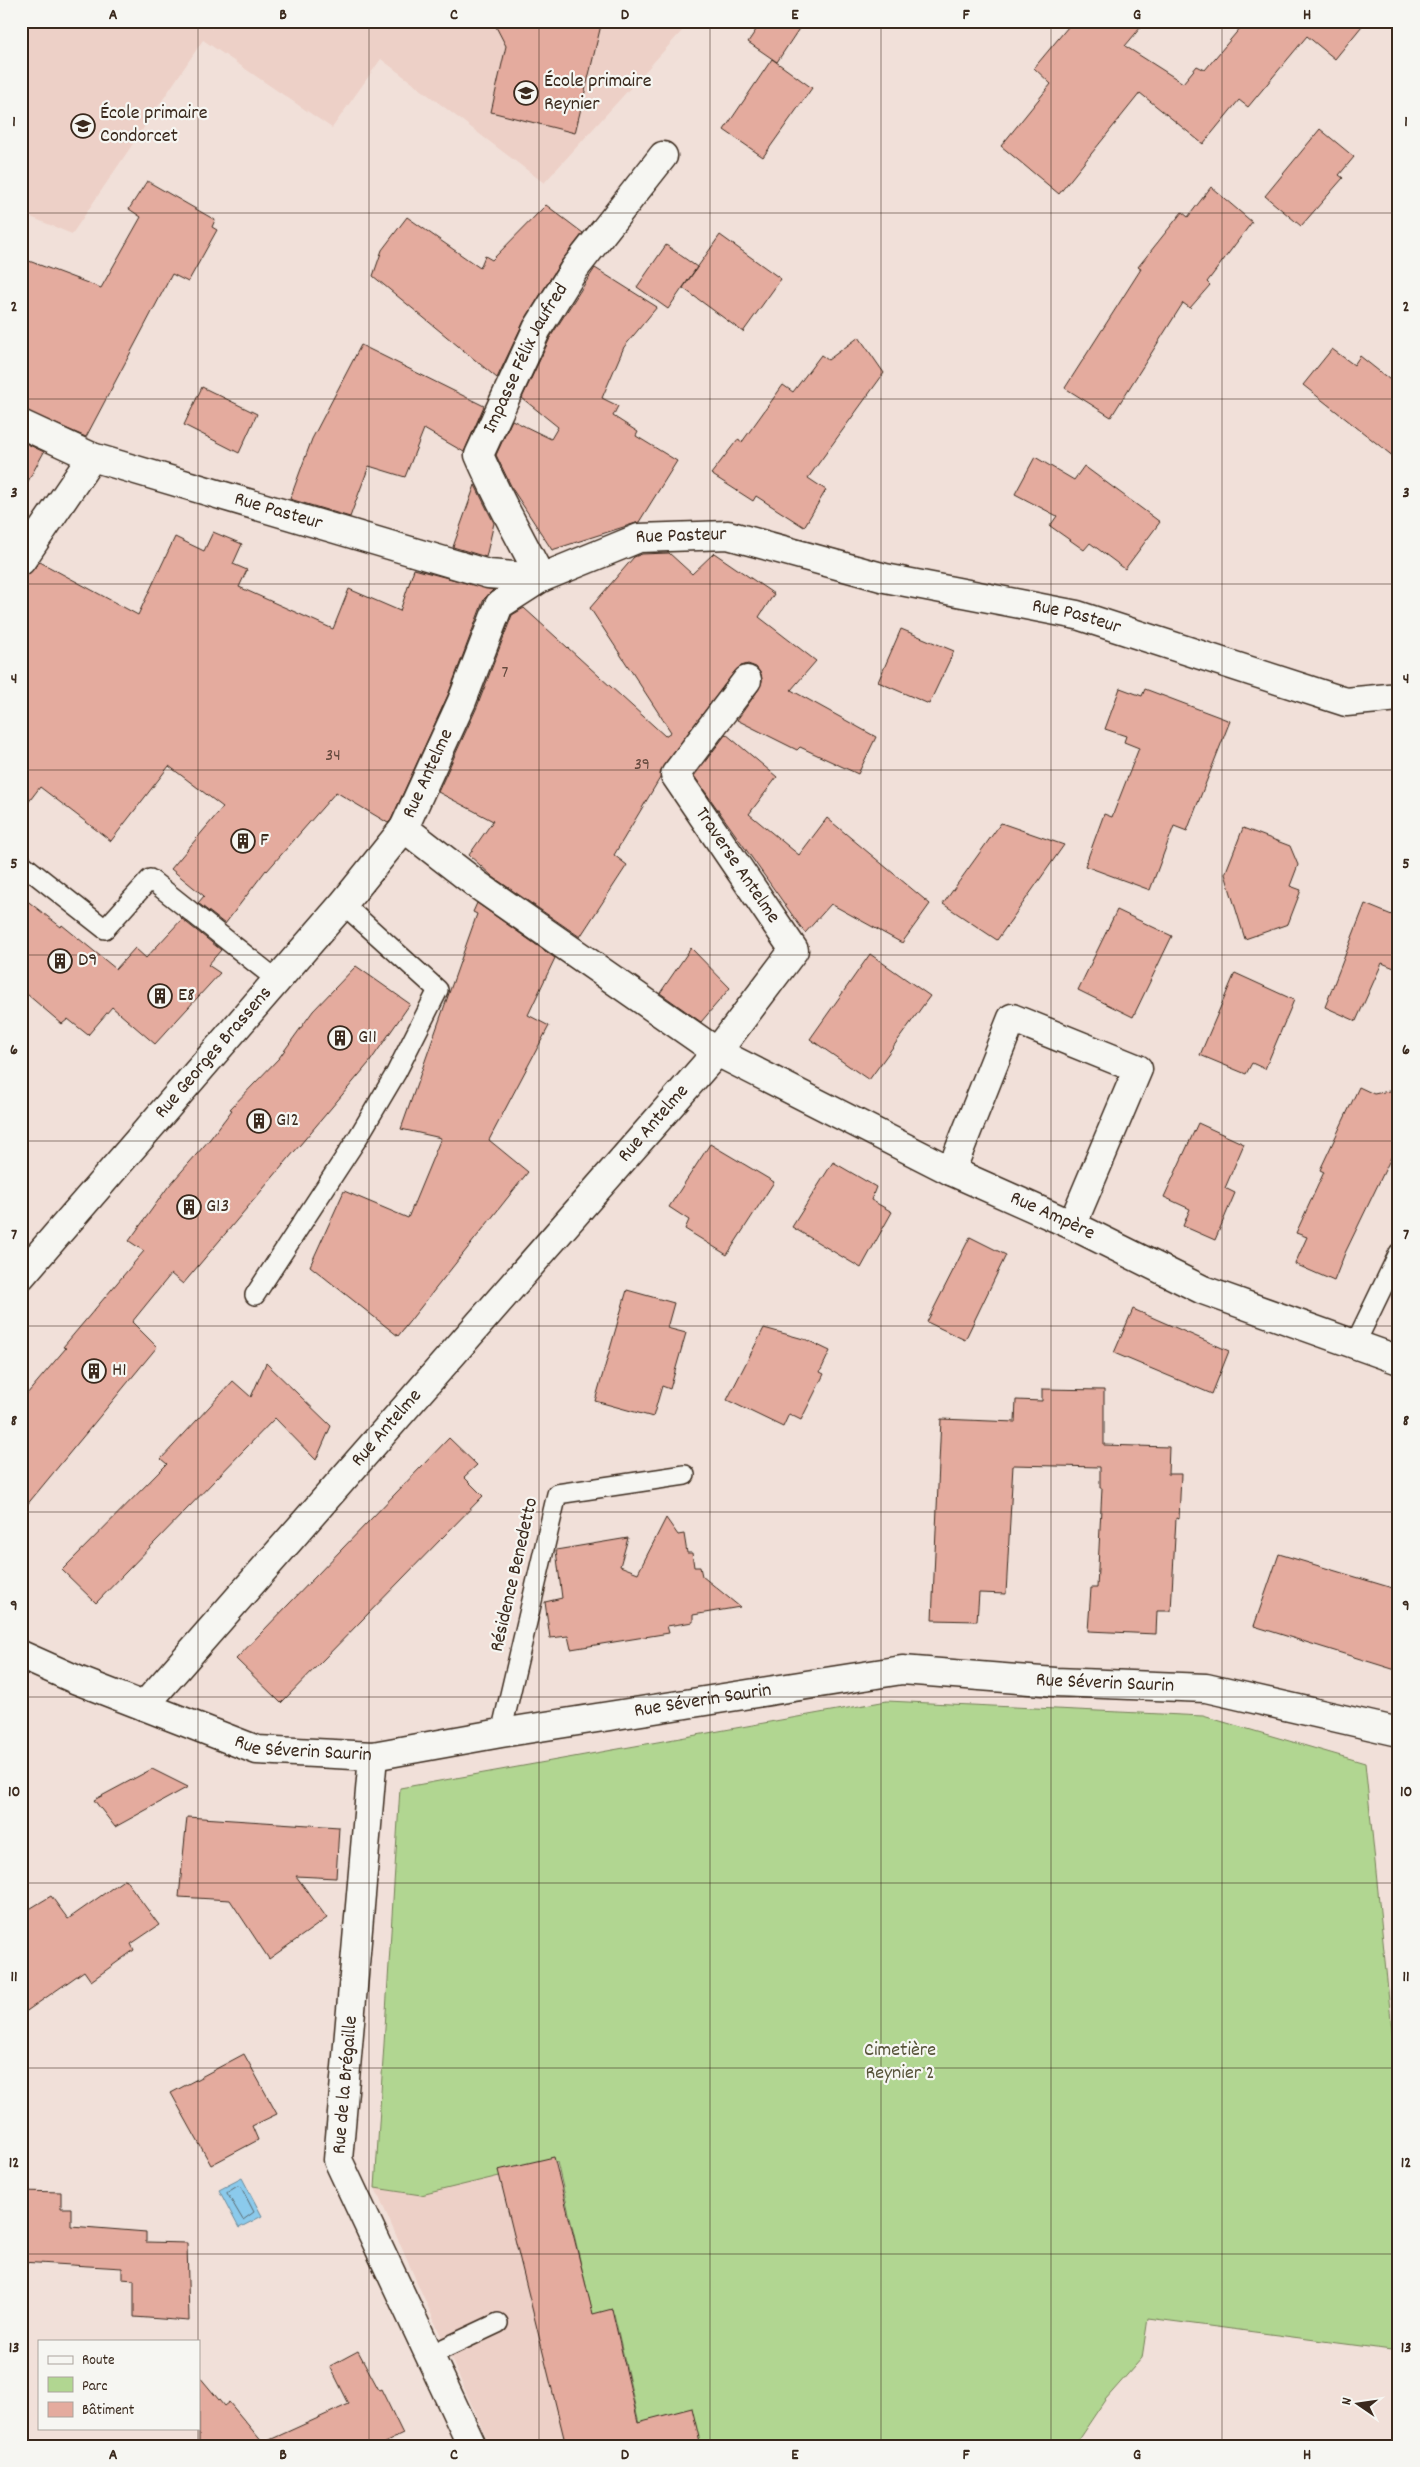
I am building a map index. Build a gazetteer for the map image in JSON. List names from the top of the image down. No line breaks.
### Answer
{"streets":{"street":["Impasse Félix Jaufred","Rue Pasteur","Rue Antelme","Traverse Antelme","Rue Georges Brassens","Rue Ampère","Rue Séverin Saurin","Rue de la Brégaille"],"lane":["Résidence Benedetto"]},"crossings":[["Impasse Félix Jaufred","Rue Pasteur"],["Impasse Félix Jaufred","Rue Antelme"],["Rue Pasteur","Rue Antelme"],["Rue Antelme","Traverse Antelme"],["Rue Antelme","Rue Georges Brassens"],["Rue Antelme","Rue Ampère"],["Rue Antelme","Rue Séverin Saurin"],["Traverse Antelme","Rue Ampère"],["Résidence Benedetto","Rue Séverin Saurin"],["Rue Séverin Saurin","Rue de la Brégaille"]],"parks":["Cimetière Reynier 2"],"places":{"school or university":["École primaire Reynier","École primaire Condorcet"],"building":["F","D9","E8","G11","G12","G13","H1"]},"house_numbers":["7","34","39"],"legend":["Route","Parc","Bâtiment"],"north":"left","grid":{"columns":["A","B","C","D","E","F","G","H"],"rows":["1","2","3","4","5","6","7","8","9","10","11","12","13"]}}
